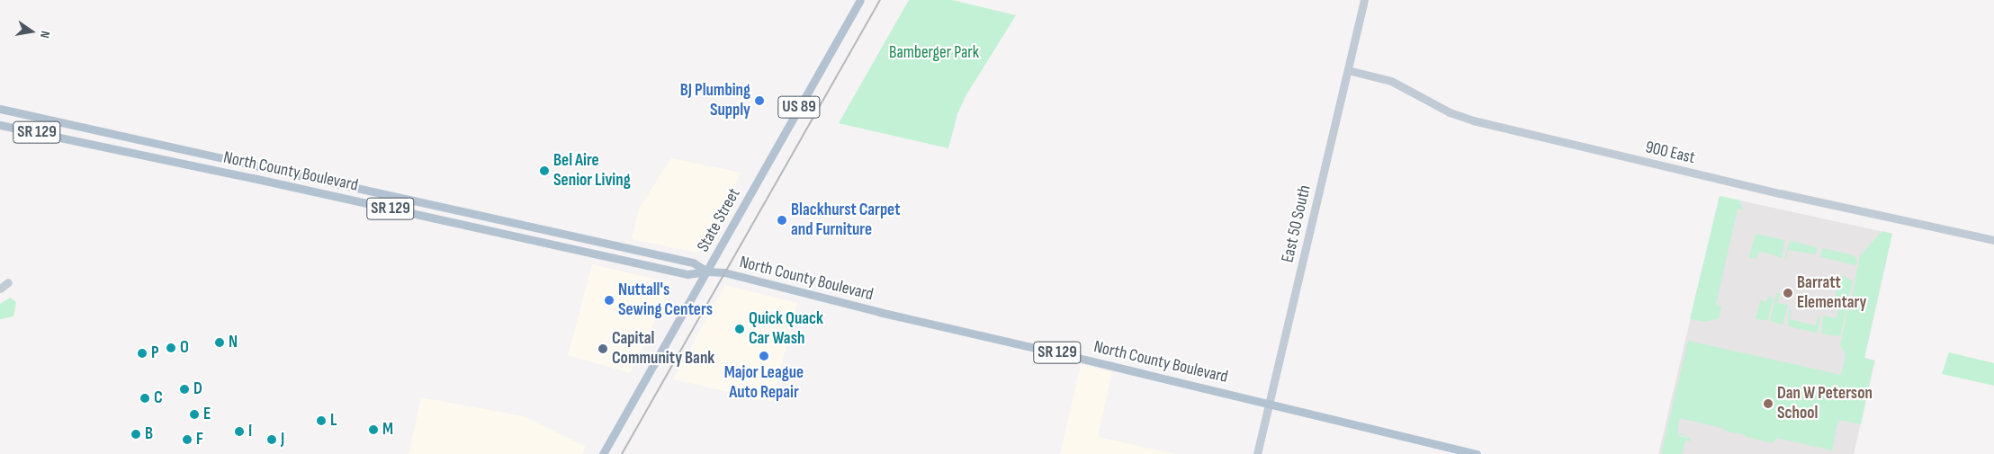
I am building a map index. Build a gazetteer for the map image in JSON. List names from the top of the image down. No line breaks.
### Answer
{"streets":{"main road":["US 89","SR 129","North County Boulevard","State Street"],"street":["900 East","East 50 South"]},"crossings":[["900 East","East 50 South"],["North County Boulevard","State Street"],["North County Boulevard","East 50 South"]],"parks":["Bamberger Park"],"places":["BJ Plumbing Supply","Bel Aire Senior Living","Blackhurst Carpet and Furniture","Barratt Elementary","Nuttall's Sewing Centers","Quick Quack Car Wash","N","O","Capital Community Bank","P","Major League Auto Repair","D","C","Dan W Peterson School","E","L","M","I","B","F","J"],"north":"right"}
